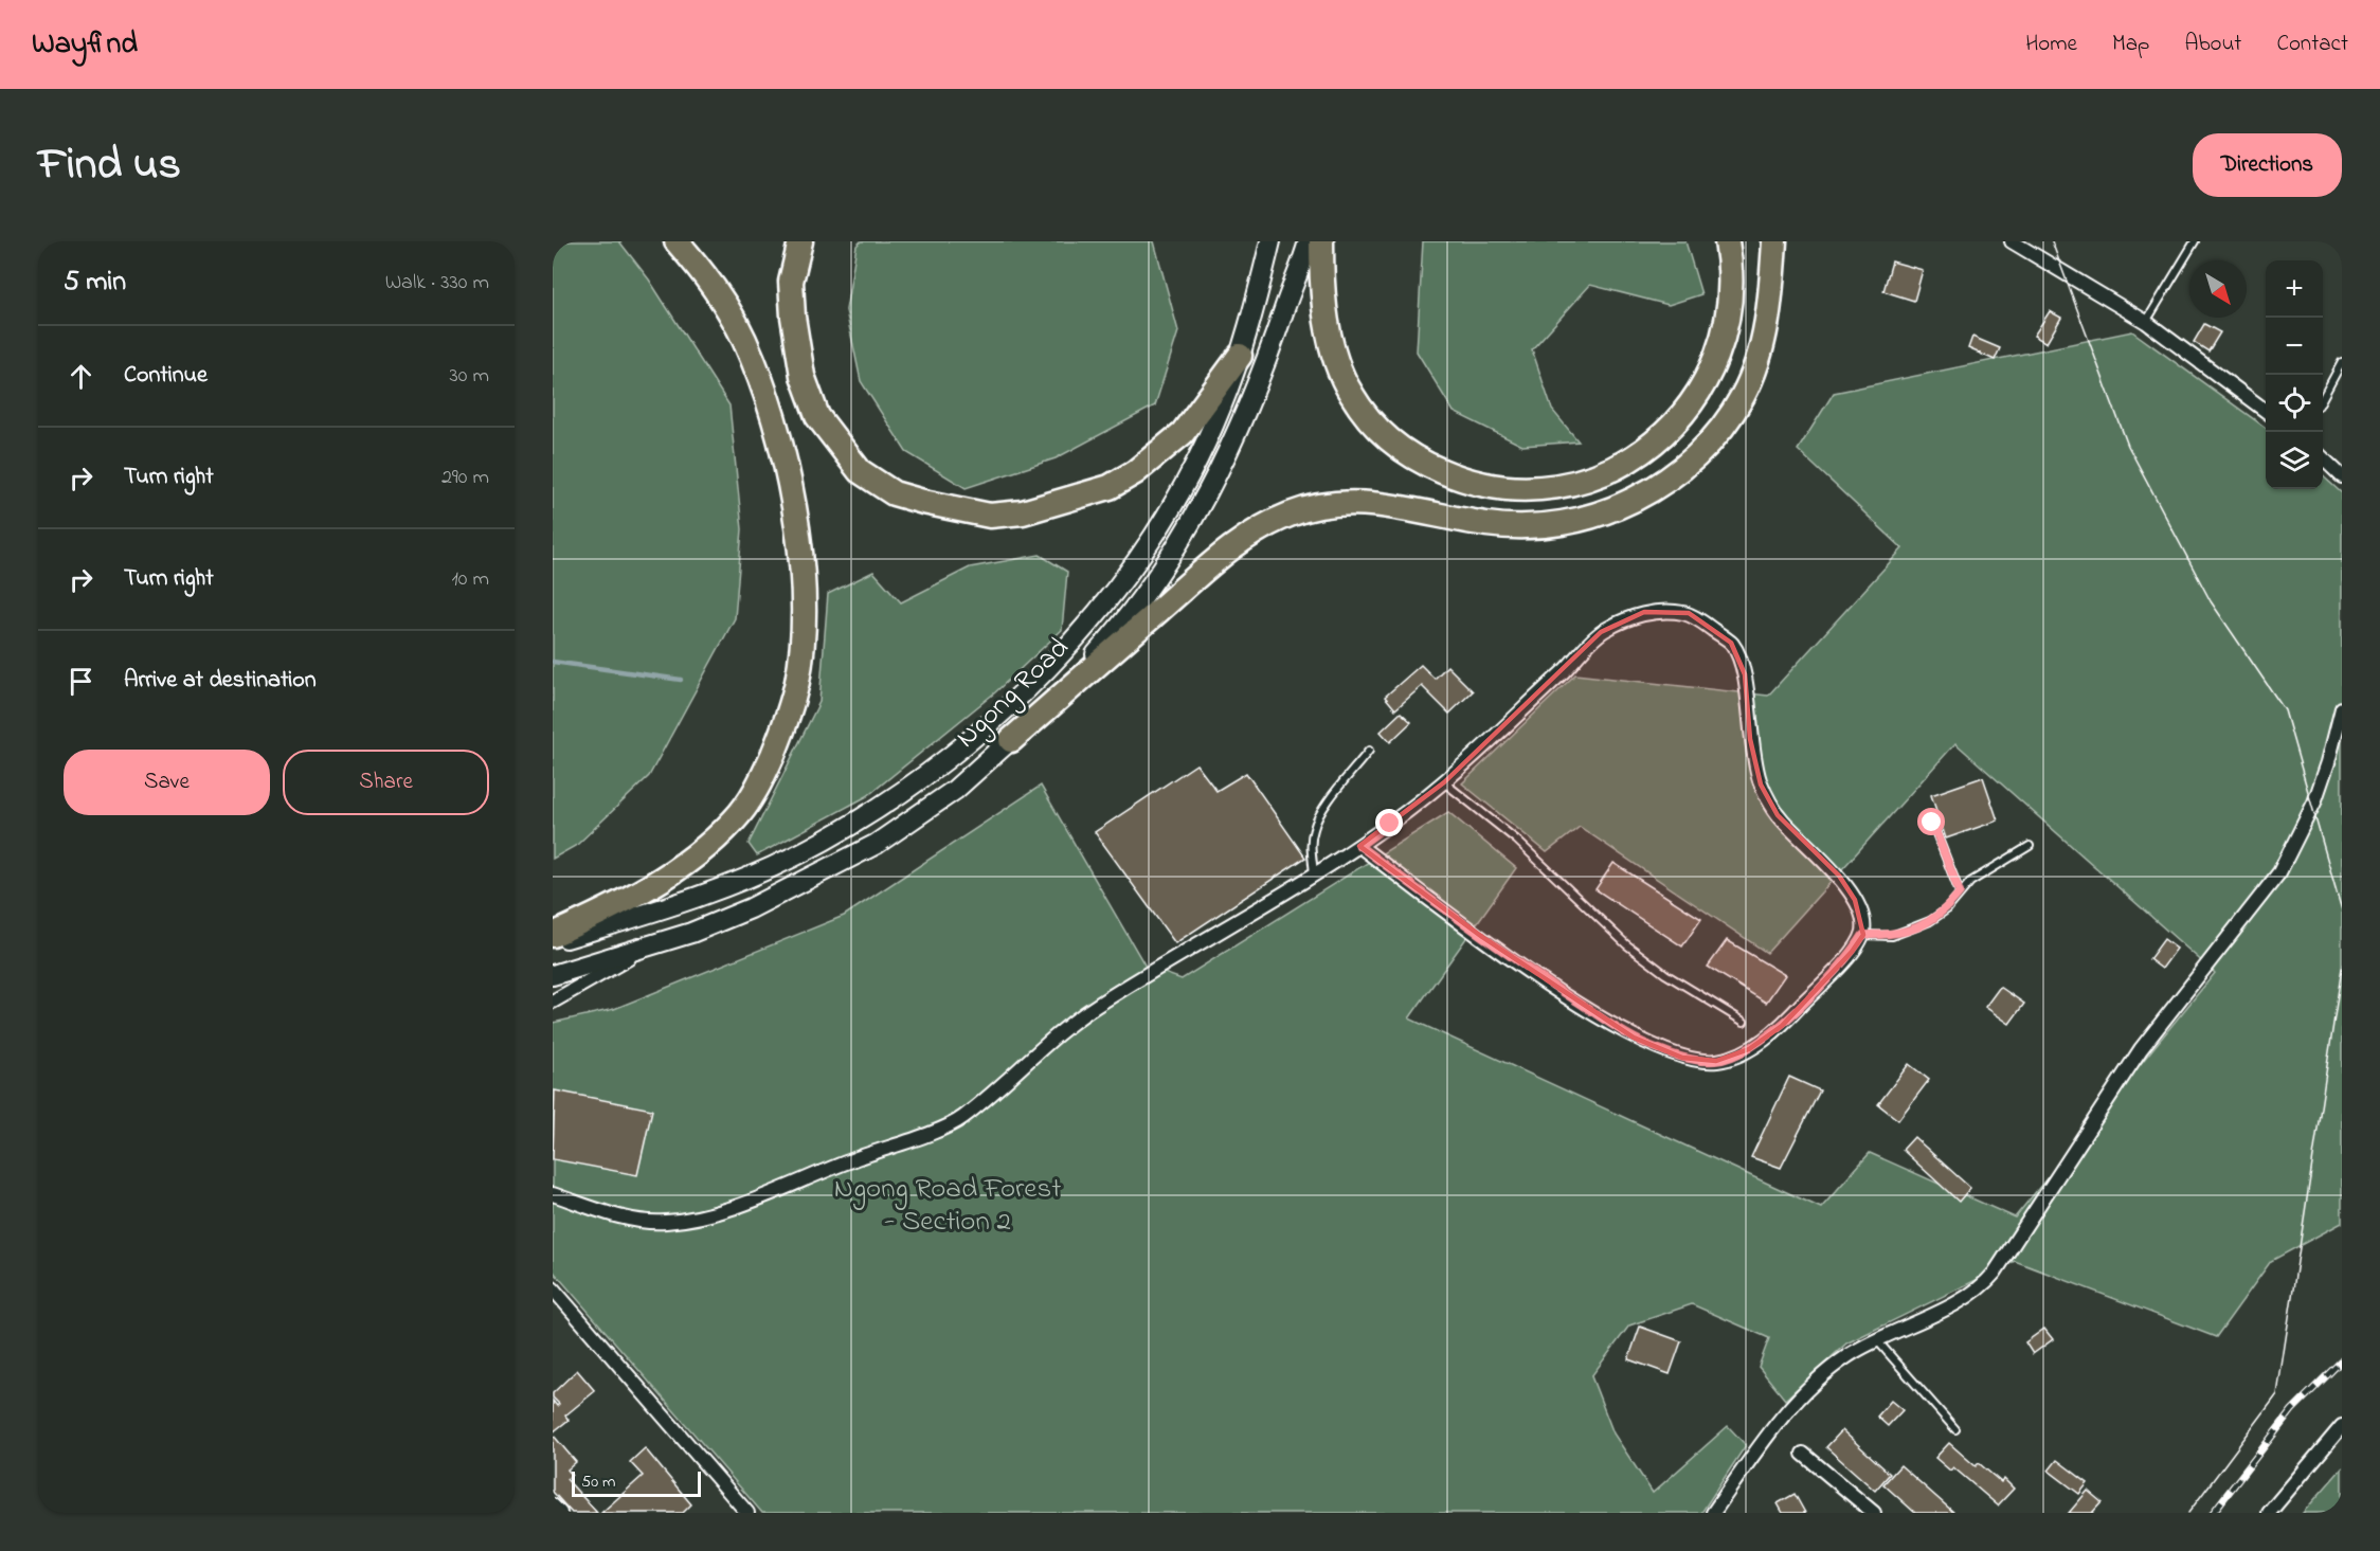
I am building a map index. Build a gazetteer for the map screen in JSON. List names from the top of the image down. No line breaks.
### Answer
{"streets":{"main road":["Ngong Road"]},"parks":["Ngong Road Forest - Section 2"],"scale_bar":"50 m","north":"bottom right","page":{"header":"Wayfind","nav":["Home","Map","About","Contact"],"title":"Find us","buttons":["Directions",["Save","Share"]],"heading":["5 min","Walk · 330 m"],"map_buttons":["+","−"],"list":[["Continue","30 m"],["Turn right","290 m"],["Turn right","10 m"],"Arrive at destination"],"scale":"50 m"}}
